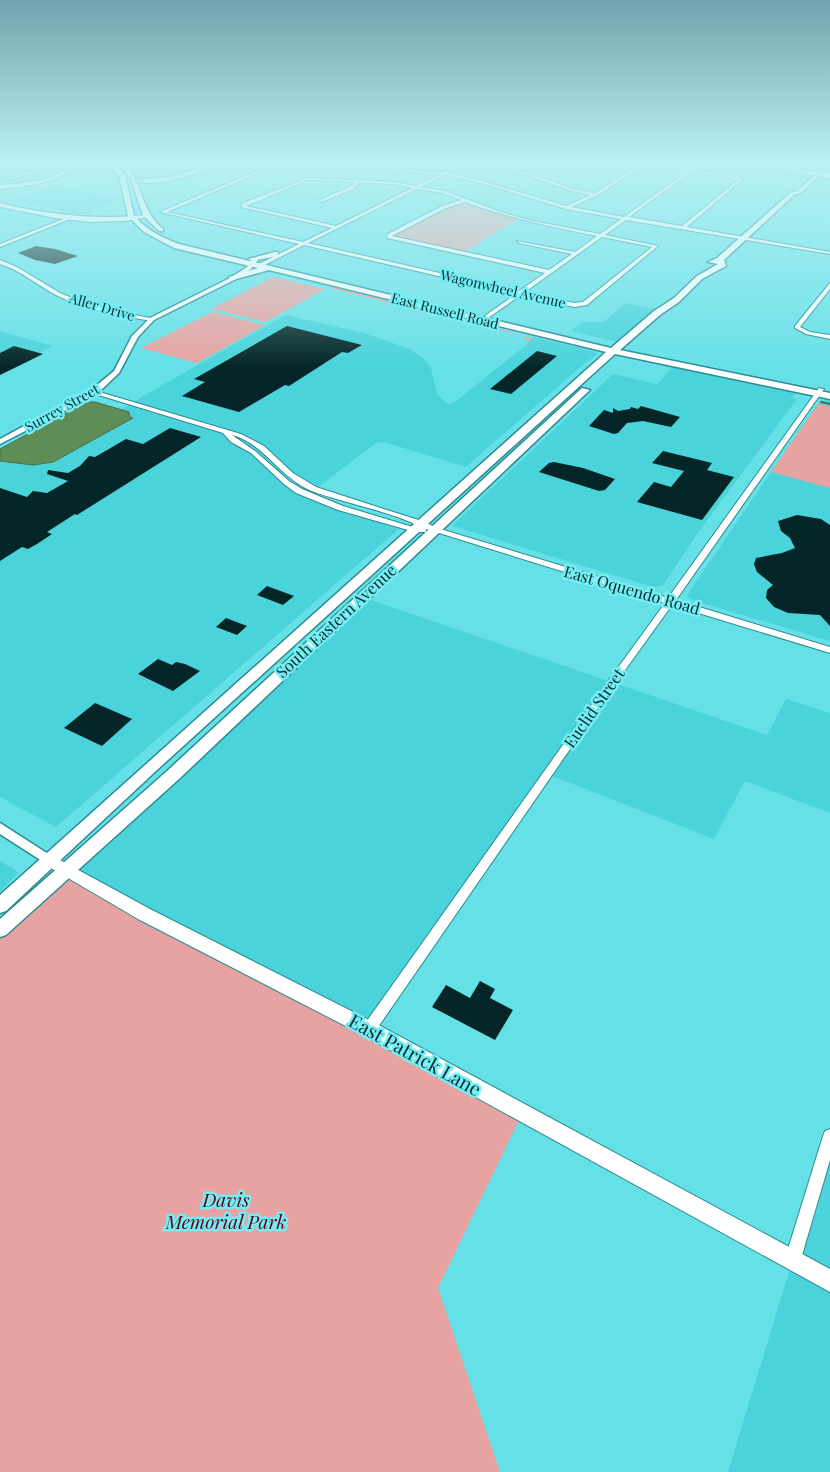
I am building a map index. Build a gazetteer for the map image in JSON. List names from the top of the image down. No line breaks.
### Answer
{"streets":{"main road":["East Russell Road","South Eastern Avenue","East Patrick Lane"],"street":["Wagonwheel Avenue","Aller Drive","Surrey Street","East Oquendo Road","Euclid Street"]},"crossings":[["Wagonwheel Avenue","Surrey Street"],["Aller Drive","Surrey Street"],["East Russell Road","Surrey Street"],["East Russell Road","South Eastern Avenue"],["East Russell Road","Euclid Street"],["Surrey Street","East Oquendo Road"],["East Oquendo Road","South Eastern Avenue"],["East Oquendo Road","Euclid Street"],["South Eastern Avenue","East Patrick Lane"],["Euclid Street","East Patrick Lane"]],"parks":["Davis Memorial Park"]}
